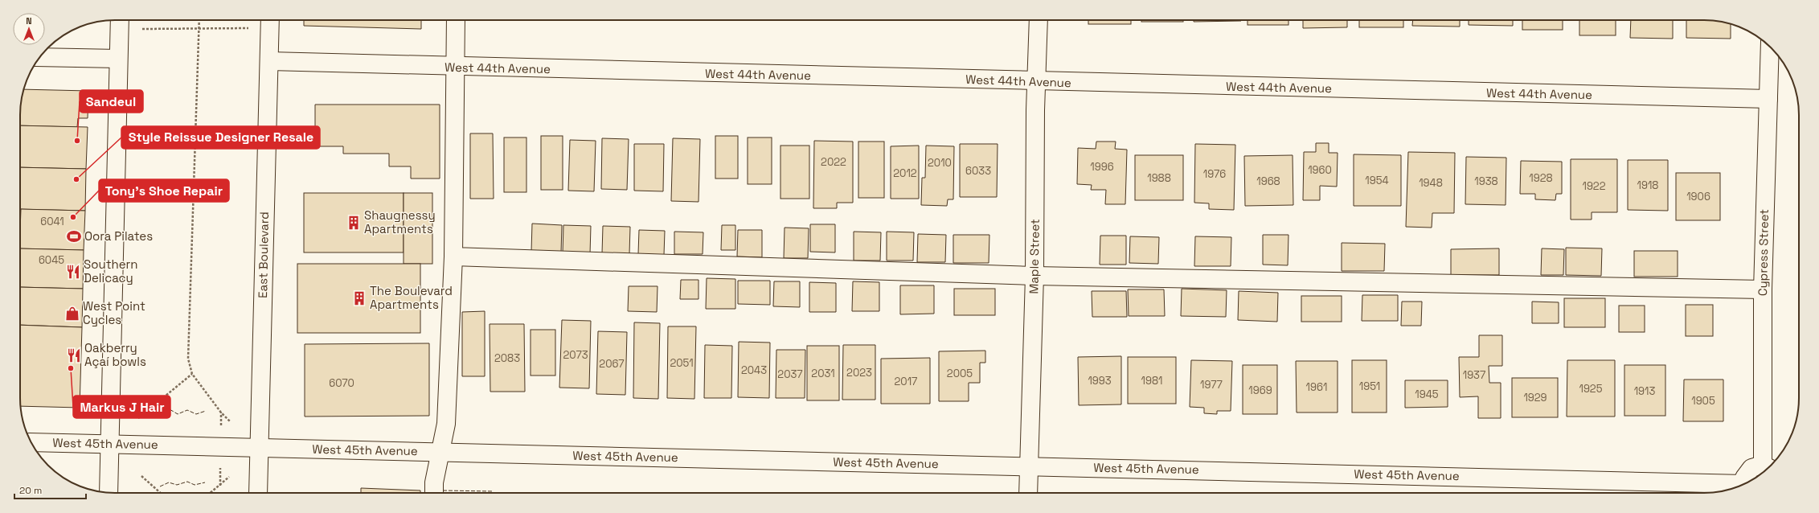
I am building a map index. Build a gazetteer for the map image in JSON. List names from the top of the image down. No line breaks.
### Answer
{"streets":{"street":["West 44th Avenue","Cypress Street","East Boulevard","Maple Street","West 45th Avenue"]},"crossings":[["West 44th Avenue","Cypress Street"],["West 44th Avenue","East Boulevard"],["West 44th Avenue","Maple Street"],["East Boulevard","West 45th Avenue"],["Maple Street","West 45th Avenue"]],"places":{"other":["Sandeul","Style Reissue Designer Resale","Tony's Shoe Repair","Markus J Hair"],"building":["Shaugnessy Apartments","The Boulevard Apartments"],"sports":["Oora Pilates"],"restaurant":["Southern Delicacy","Oakberry Açaí bowls"],"shop":["West Point Cycles"]},"house_numbers":["2022","2010","1996","1960","6033","2012","1976","1988","1928","1954","1968","1938","1948","1918","1922","1906","6041","6045","2073","2083","2051","2067","2043","2023","2031","2005","2037","1937","1993","1981","2017","6070","1977","1951","1961","1925","1969","1913","1945","1929","1905"],"scale_bar":"20 m","north":"top"}
